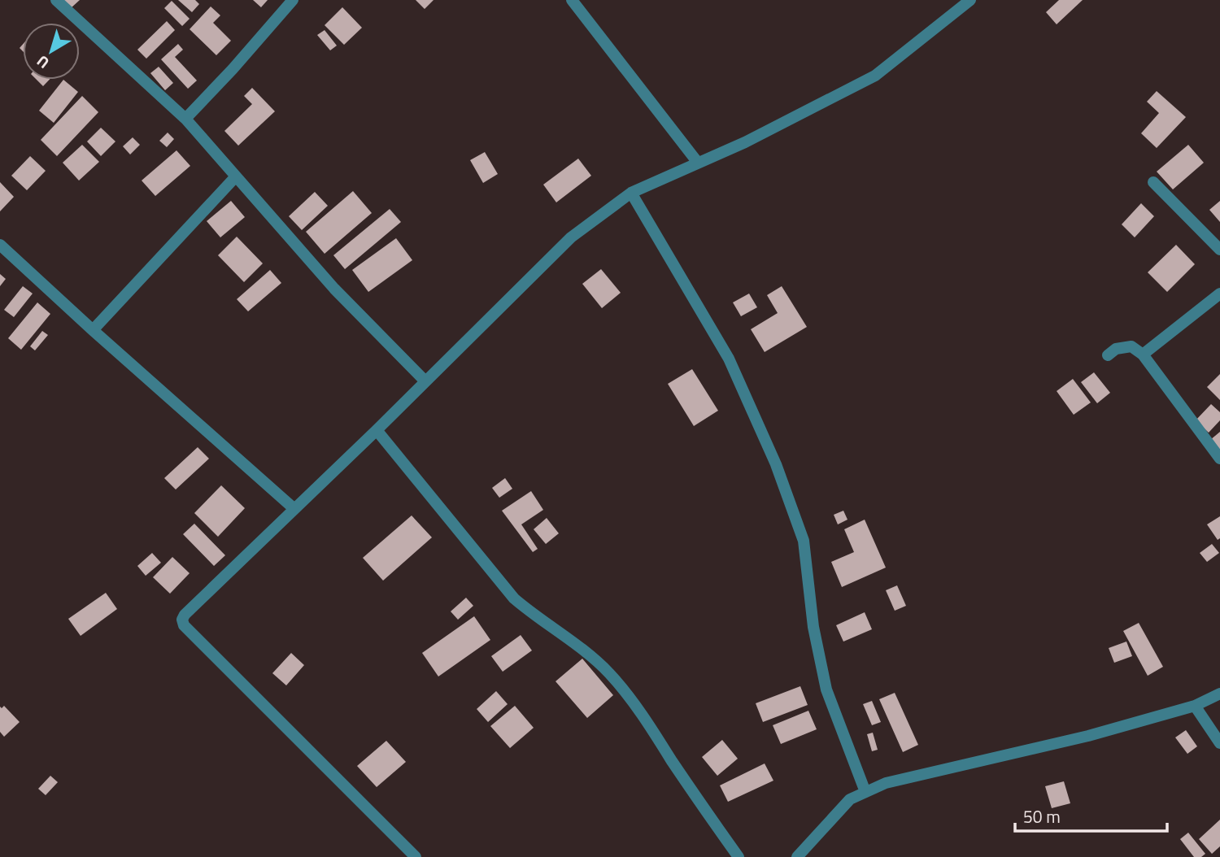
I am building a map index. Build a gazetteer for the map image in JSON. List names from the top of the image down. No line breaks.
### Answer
{"scale_bar":"50 m","north":"bottom left"}
